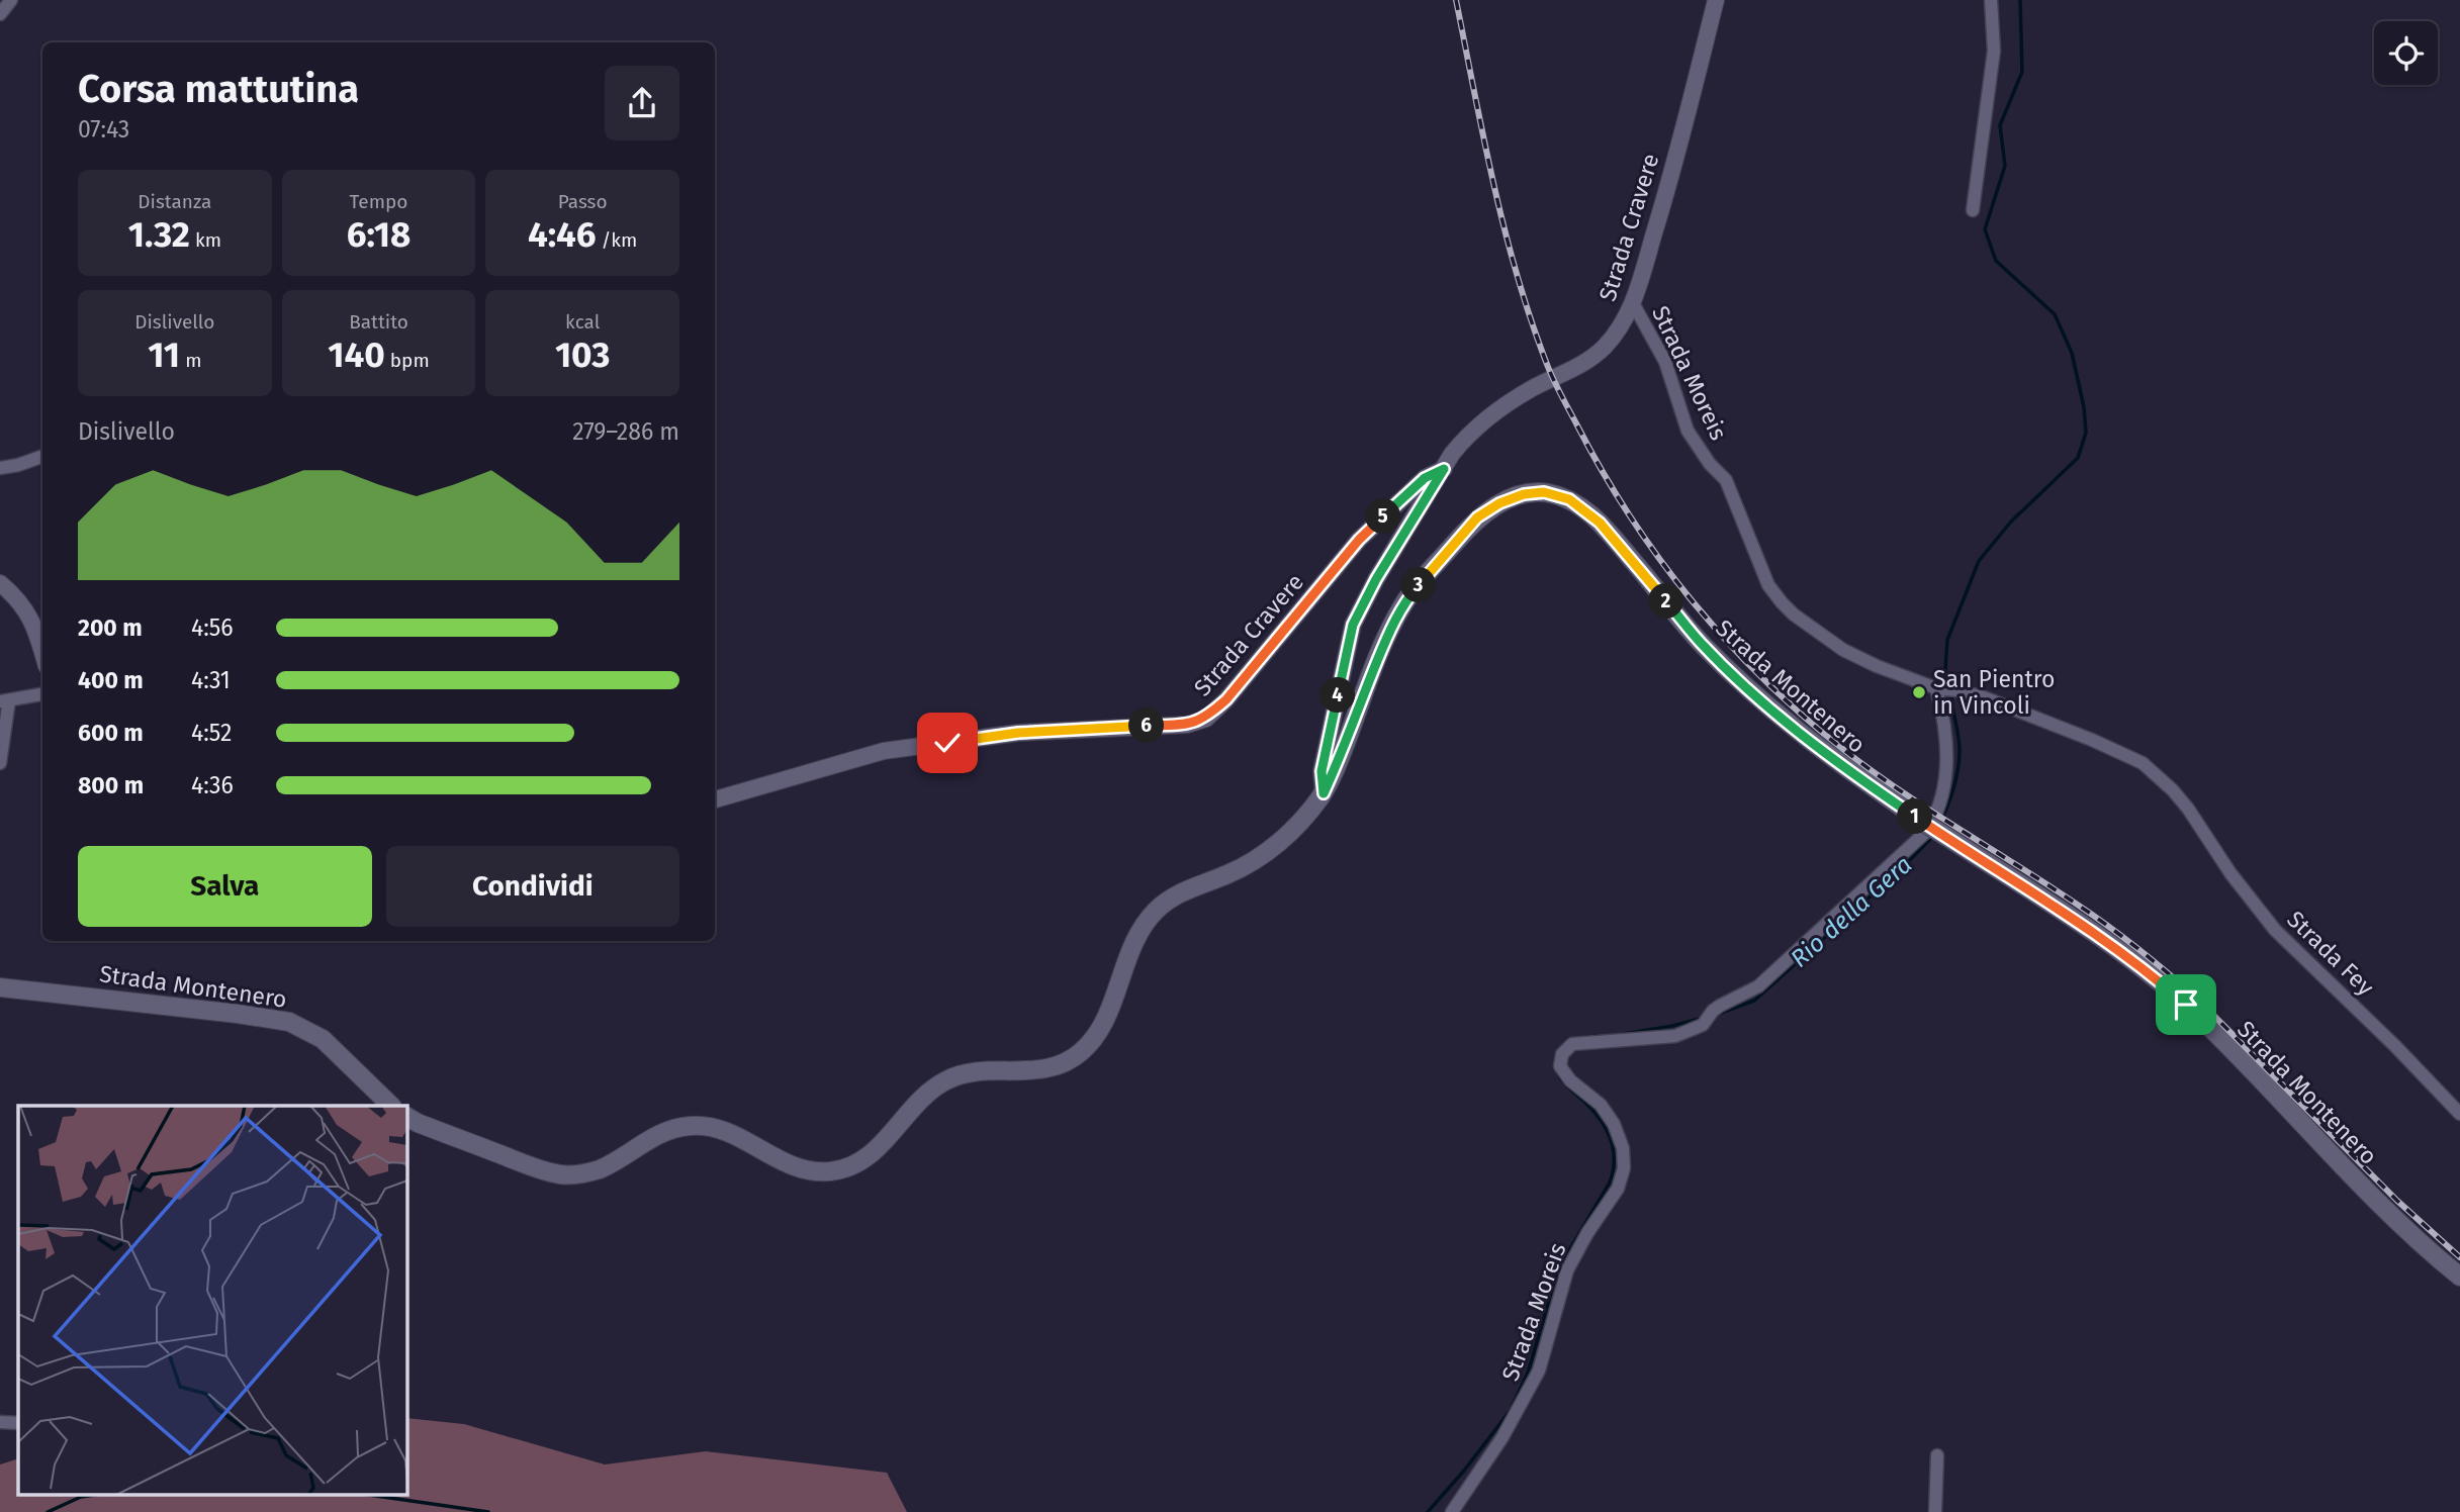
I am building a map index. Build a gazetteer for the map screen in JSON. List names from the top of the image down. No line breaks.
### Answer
{"streets":{"main road":["Strada Montenero"],"street":["Strada Cravere","Strada Moreis","Strada Fey"]},"crossings":[["Strada Cravere","Strada Moreis"],["Strada Cravere","Strada Montenero"],["Strada Moreis","Strada Fey"]],"water":["Rio della Gera"],"places":["San Pientro in Vincoli"],"page":{"heading":["Corsa mattutina","07:43"],"stats":[["Distanza","1.32 km"],["Tempo","6:18"],["Passo","4:46 /km"],["Dislivello","11 m"],["Battito","140 bpm"],["kcal","103"]],"chart":["Dislivello","279–286 m"],"pins":["5","3","2","4","6","1"],"list":[{"name":"200 m","note":"4:56"},{"name":"400 m","note":"4:31"},{"name":"600 m","note":"4:52"},{"name":"800 m","note":"4:36"}],"buttons":["Salva","Condividi"]}}
